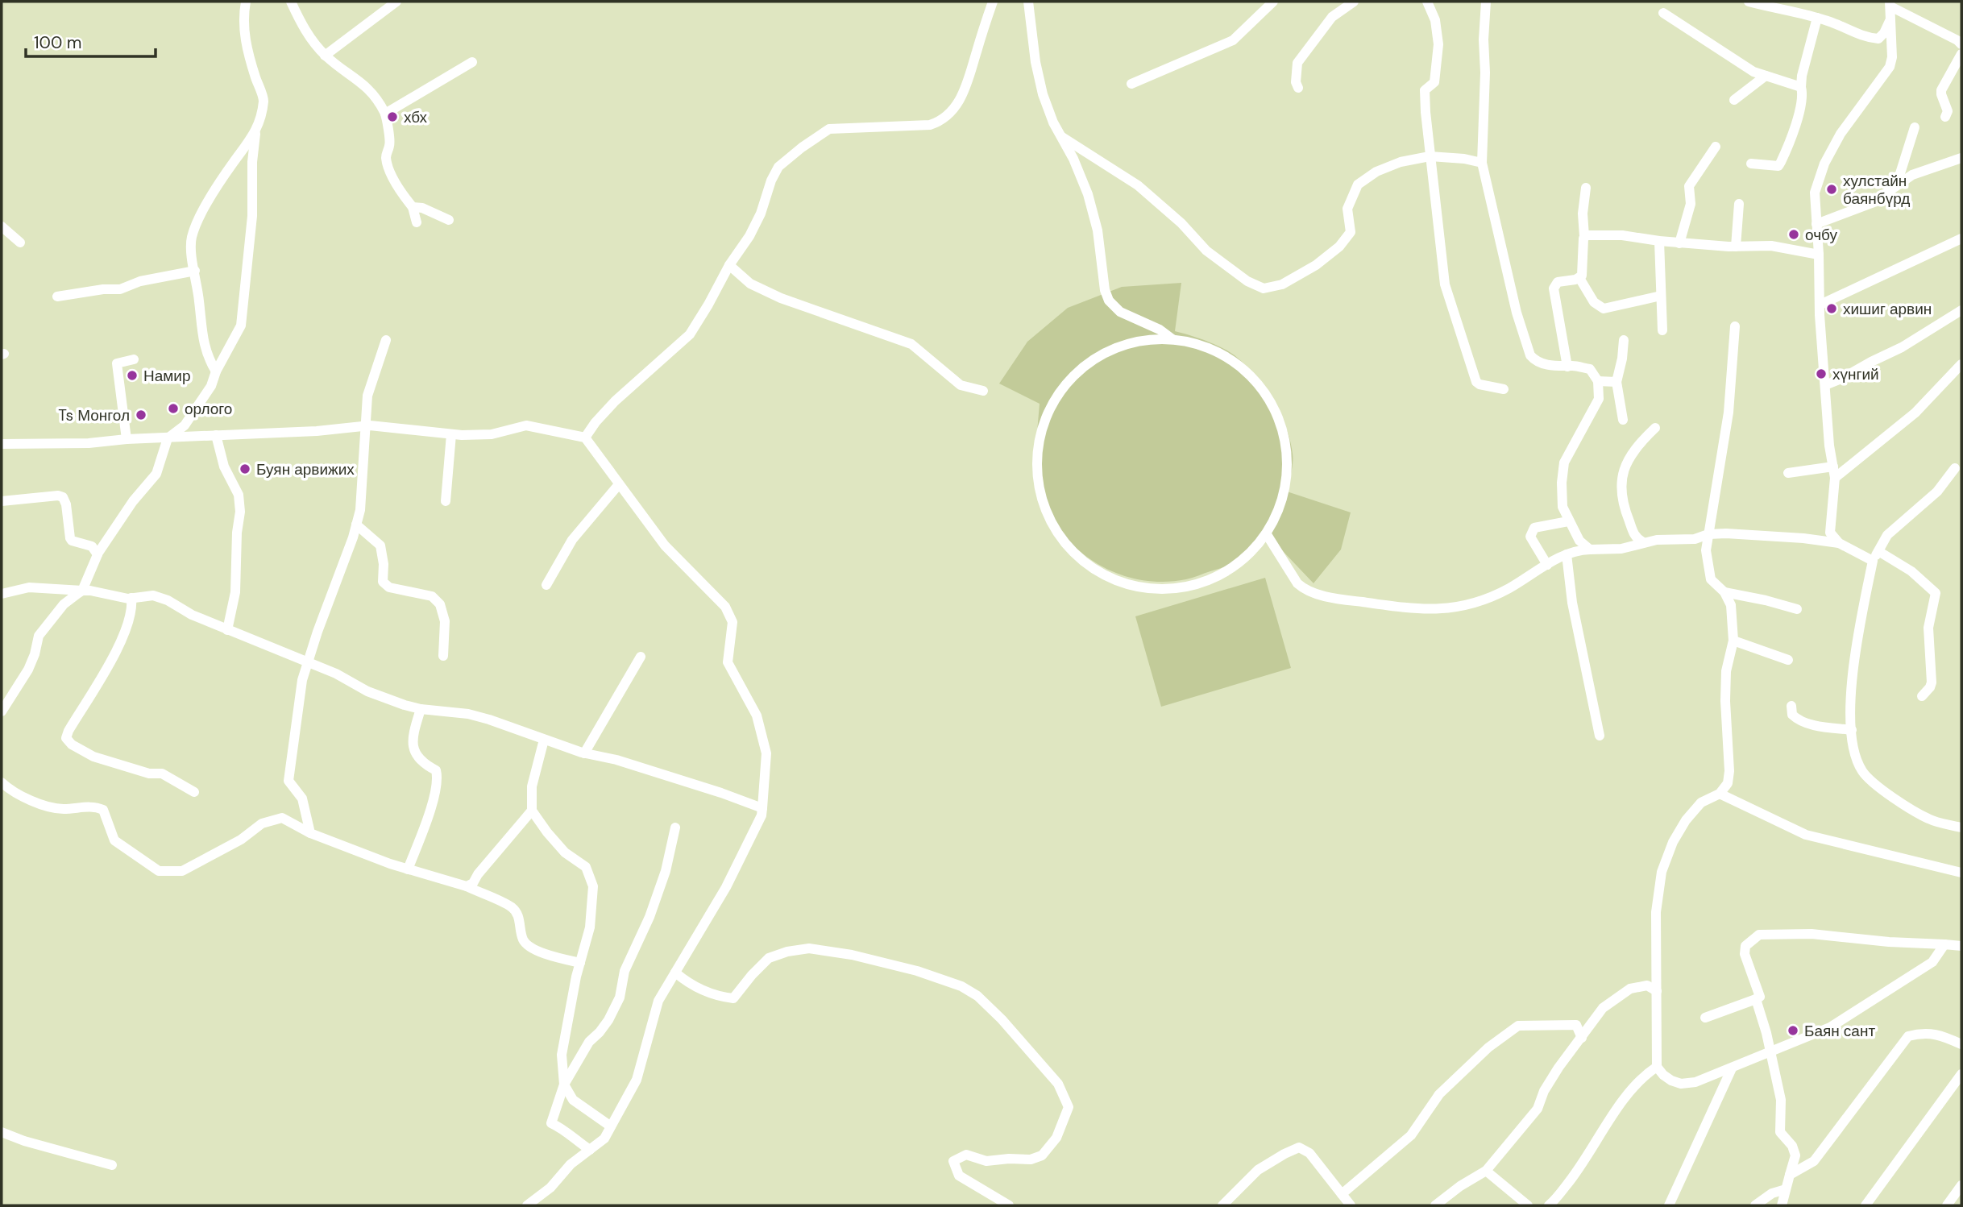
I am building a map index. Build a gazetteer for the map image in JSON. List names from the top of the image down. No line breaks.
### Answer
{"places":["хбх","хулстайн баянбүрд","очбу","хишиг арвин","хүнгий","Намир","орлого","Ts Монгол","Буян арвижих","Баян сант"],"scale_bar":"100 m"}
